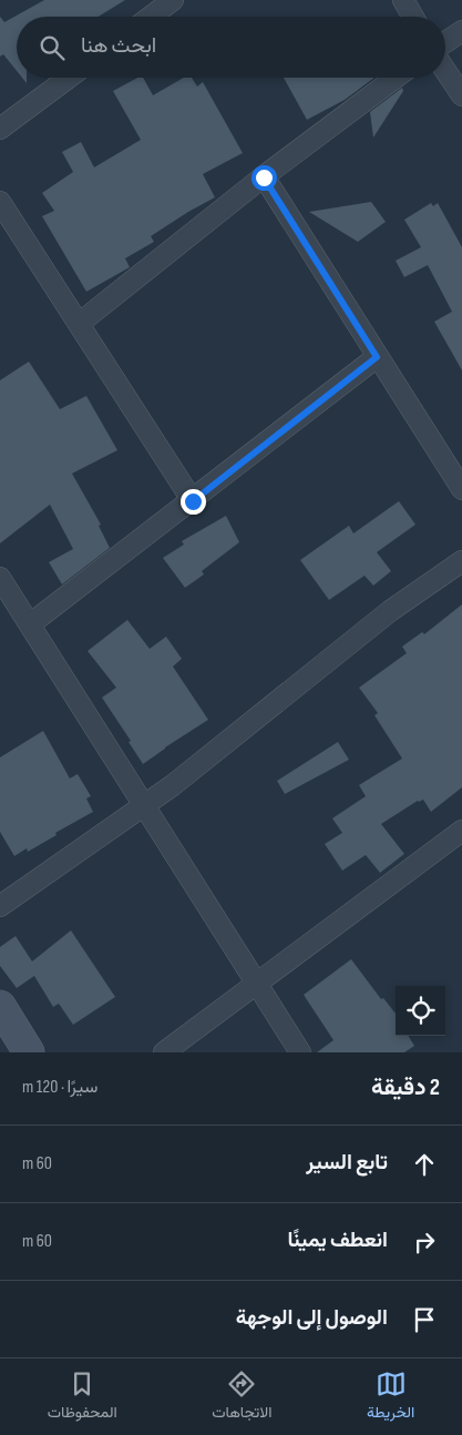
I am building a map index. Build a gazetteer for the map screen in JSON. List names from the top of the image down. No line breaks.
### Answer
{"page":{"search":"ابحث هنا","heading":["2 دقيقة","سيرًا · 120 m"],"list":[["تابع السير","60 m"],["انعطف يمينًا","60 m"],"الوصول إلى الوجهة"],"nav":["الخريطة","الاتجاهات","المحفوظات"]}}
